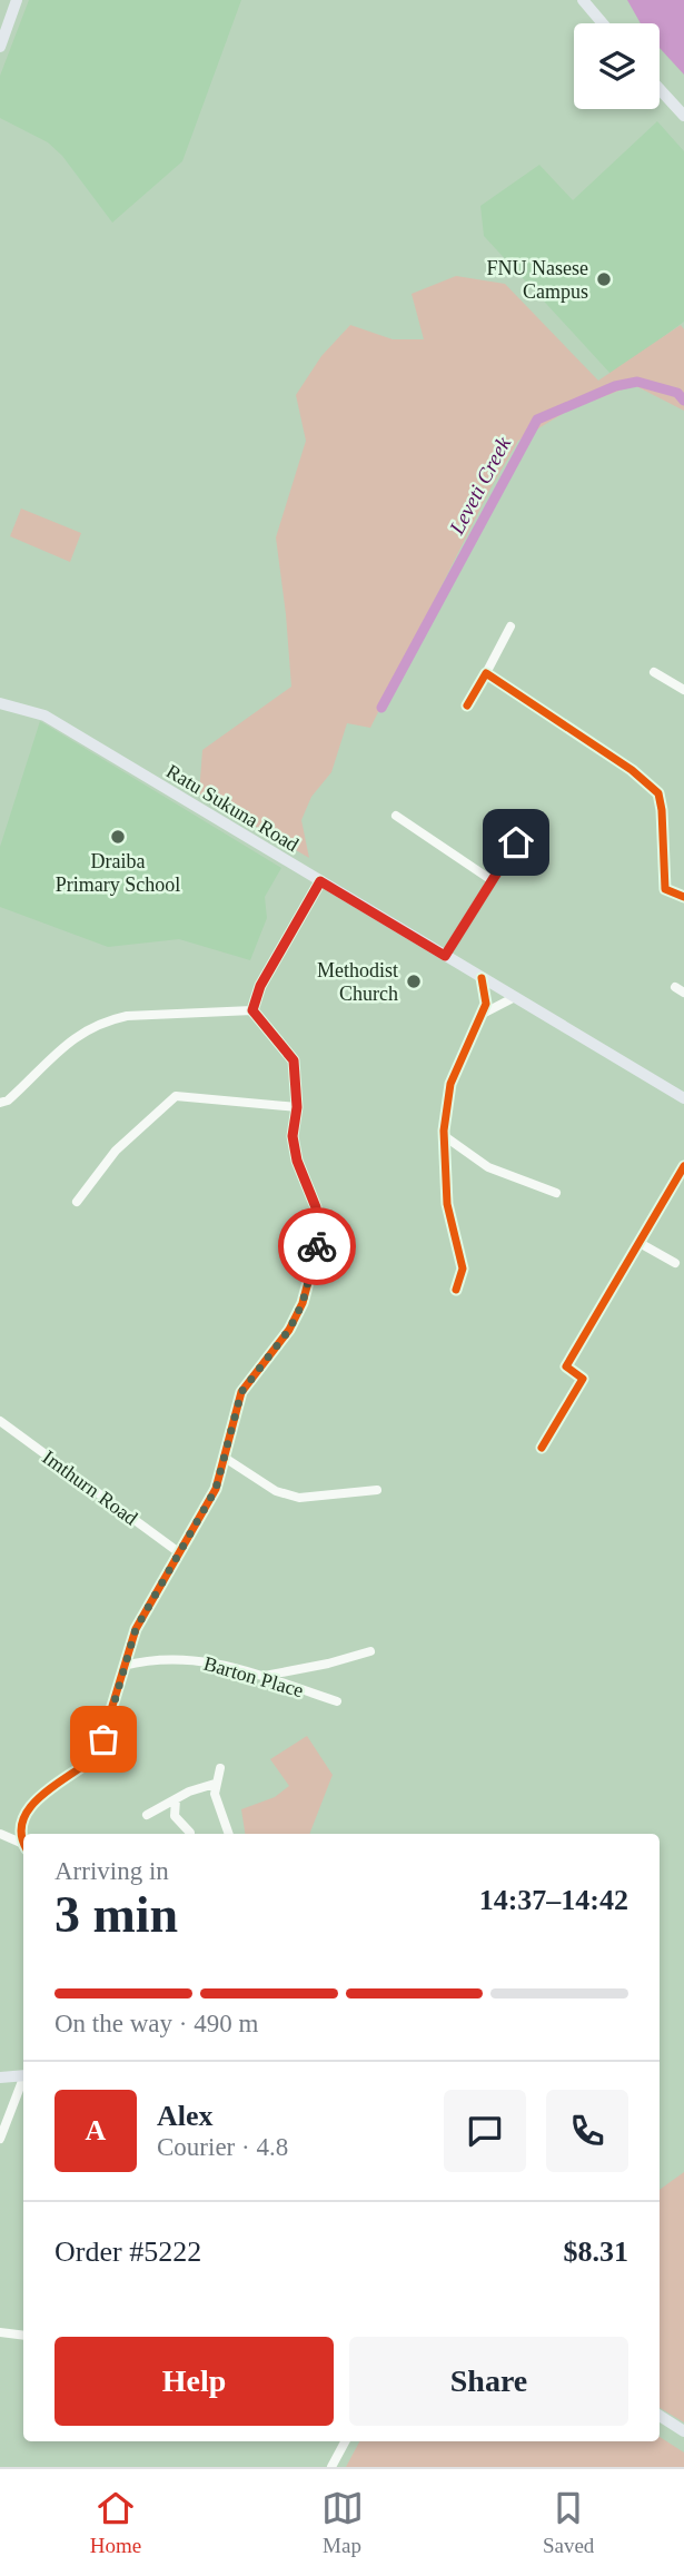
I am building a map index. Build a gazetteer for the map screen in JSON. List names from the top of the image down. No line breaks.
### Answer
{"streets":{"main road":["Ratu Sukuna Road"],"street":["Imthurn Road","Barton Place"]},"water":["Leveti Creek"],"places":["FNU Nasese Campus","Draiba Primary School","Methodist Church"],"page":{"heading":["3 min","Arriving in","14:37–14:42"],"panel":["Alex","Courier · 4.8","Order #5222","$8.31"],"bar":"On the way · 490 m","round":"A","buttons":["Help","Share"],"tabs":["Home","Map","Saved"]}}
